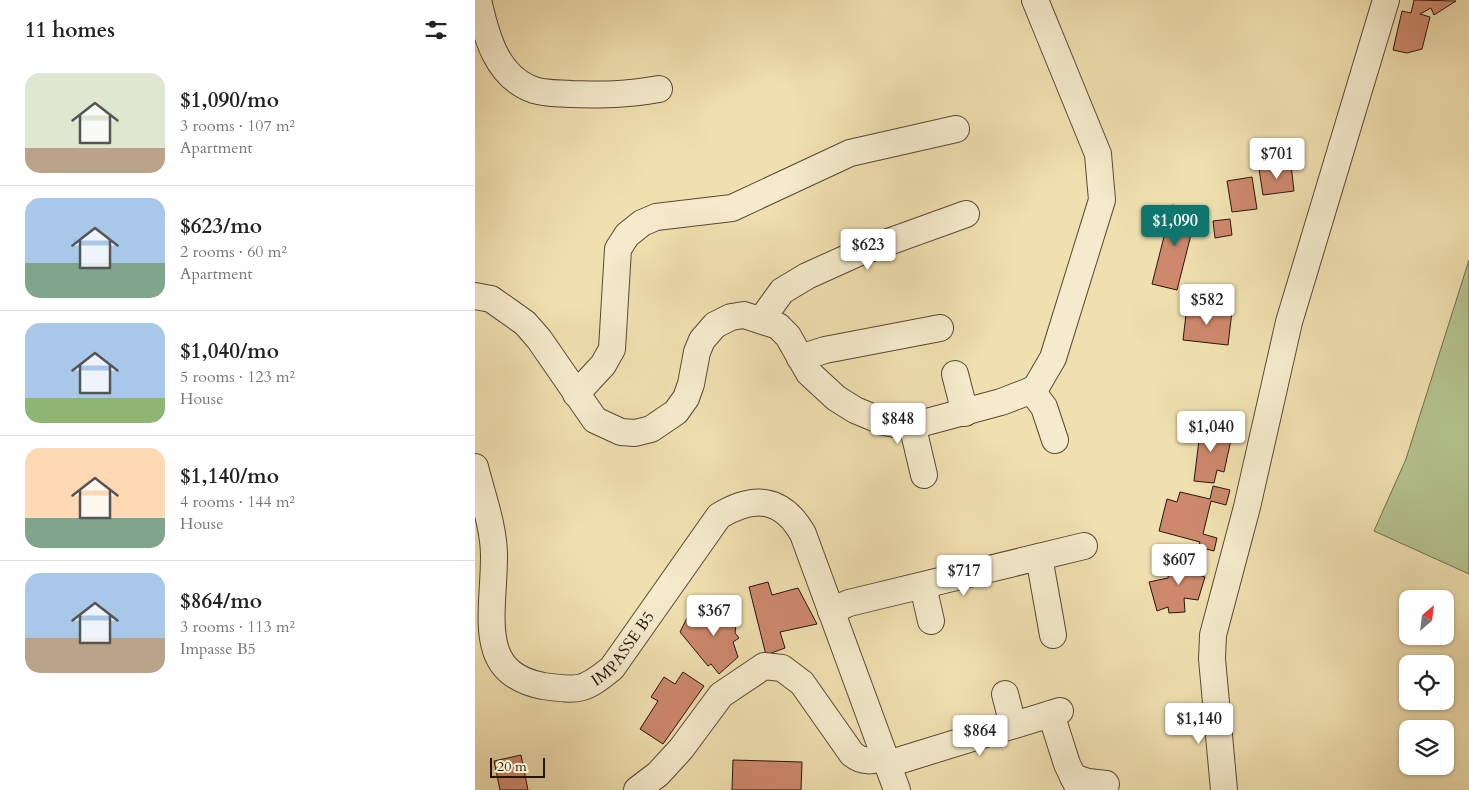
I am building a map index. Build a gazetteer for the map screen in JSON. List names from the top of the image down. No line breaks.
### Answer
{"streets":{"street":["IMPASSE B5"]},"scale_bar":"20 m","north":"top right","page":{"heading":"11 homes","list":[{"name":"$1,090/mo","note":"3 rooms · 107 m² · Apartment"},{"name":"$623/mo","note":"2 rooms · 60 m² · Apartment"},{"name":"$1,040/mo","note":"5 rooms · 123 m² · House"},{"name":"$1,140/mo","note":"4 rooms · 144 m² · House"},{"name":"$864/mo","note":"3 rooms · 113 m² · Impasse B5"}],"price":["$701","$1,090","$623","$582","$848","$1,040","$607","$717","$367","$1,140","$864"],"scale":"20 m"}}
